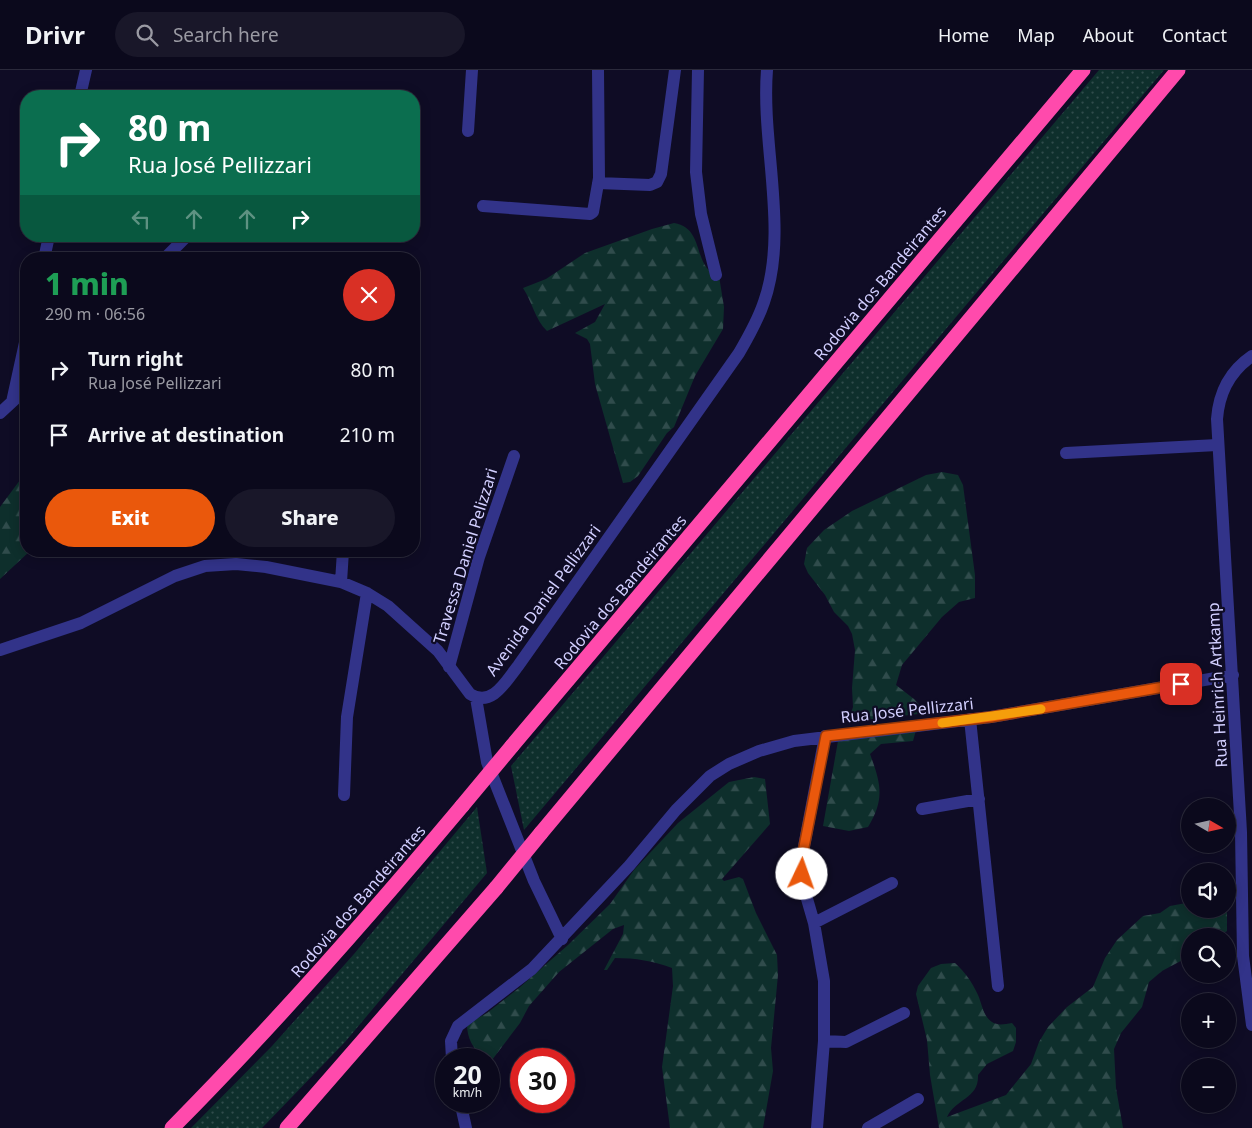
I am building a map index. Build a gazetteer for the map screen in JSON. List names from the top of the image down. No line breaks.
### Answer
{"streets":{"highway":["Rodovia dos Bandeirantes"],"street":["Travessa Daniel Pelizzari","Avenida Daniel Pellizzari","Rua Heinrich Artkamp","Rua José Pellizzari"]},"crossings":[["Rua Heinrich Artkamp","Rua José Pellizzari"]],"north":"right","page":{"header":"Drivr","search":"Search here","nav":["Home","Map","About","Contact"],"turn":["80 m","Rua José Pellizzari"],"heading":["1 min","290 m · 06:56"],"list":[{"name":"Turn right","note":"Rua José Pellizzari","value":"80 m"},{"name":"Arrive at destination","value":"210 m"}],"buttons":["Exit","Share"],"map_buttons":["+","−"],"speed":"20 km/h","limit":"30"}}
